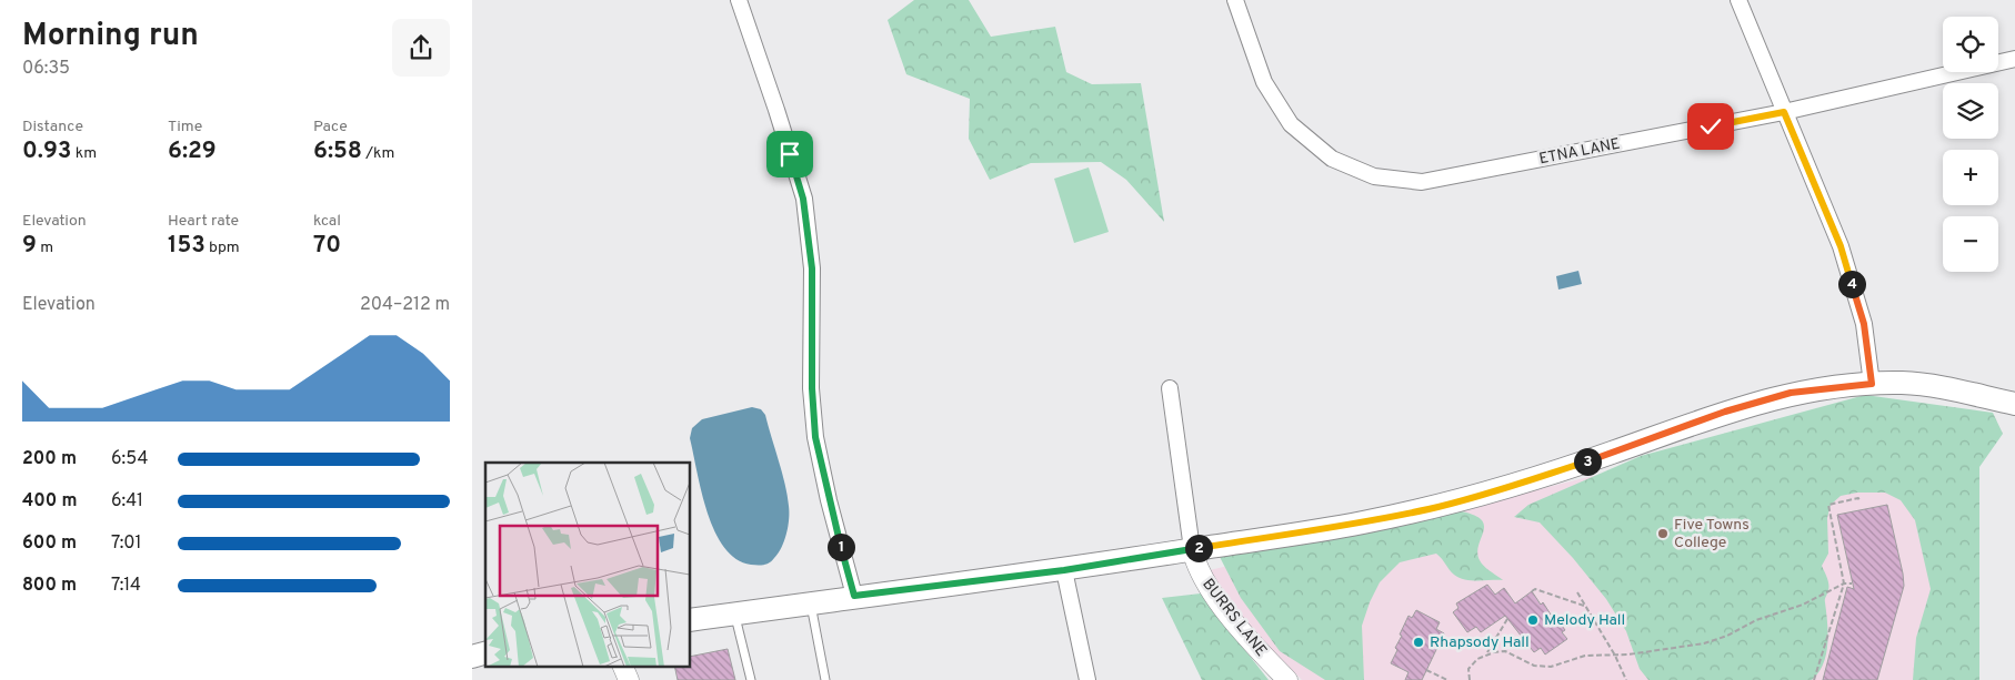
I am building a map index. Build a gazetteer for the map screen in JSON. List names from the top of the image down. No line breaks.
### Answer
{"streets":{"street":["ETNA LANE","BURRS LANE"]},"places":["Five Towns College","Melody Hall","Rhapsody Hall"],"page":{"heading":["Morning run","06:35"],"map_buttons":["+","−"],"stats":[["Distance","0.93 km"],["Time","6:29"],["Pace","6:58 /km"],["Elevation","9 m"],["Heart rate","153 bpm"],["kcal","70"]],"pins":["4","3","1","2"],"chart":["Elevation","204–212 m"],"list":[{"name":"200 m","note":"6:54"},{"name":"400 m","note":"6:41"},{"name":"600 m","note":"7:01"},{"name":"800 m","note":"7:14"}]}}
